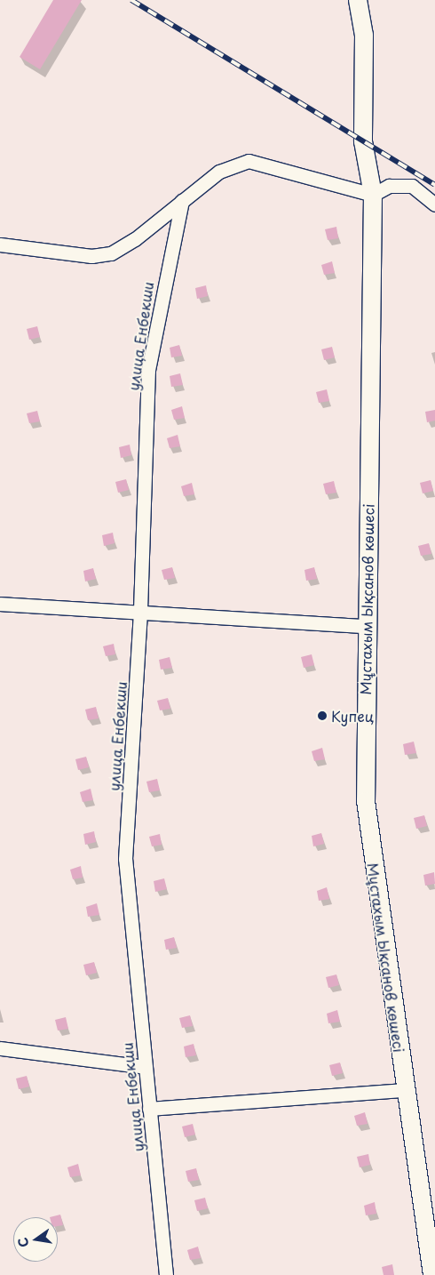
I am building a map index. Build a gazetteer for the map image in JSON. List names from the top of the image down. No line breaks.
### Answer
{"streets":{"main road":["Мұстахым Ықсанов көшесі"],"street":["улица Енбекши"]},"places":["Купец"],"north":"left"}
